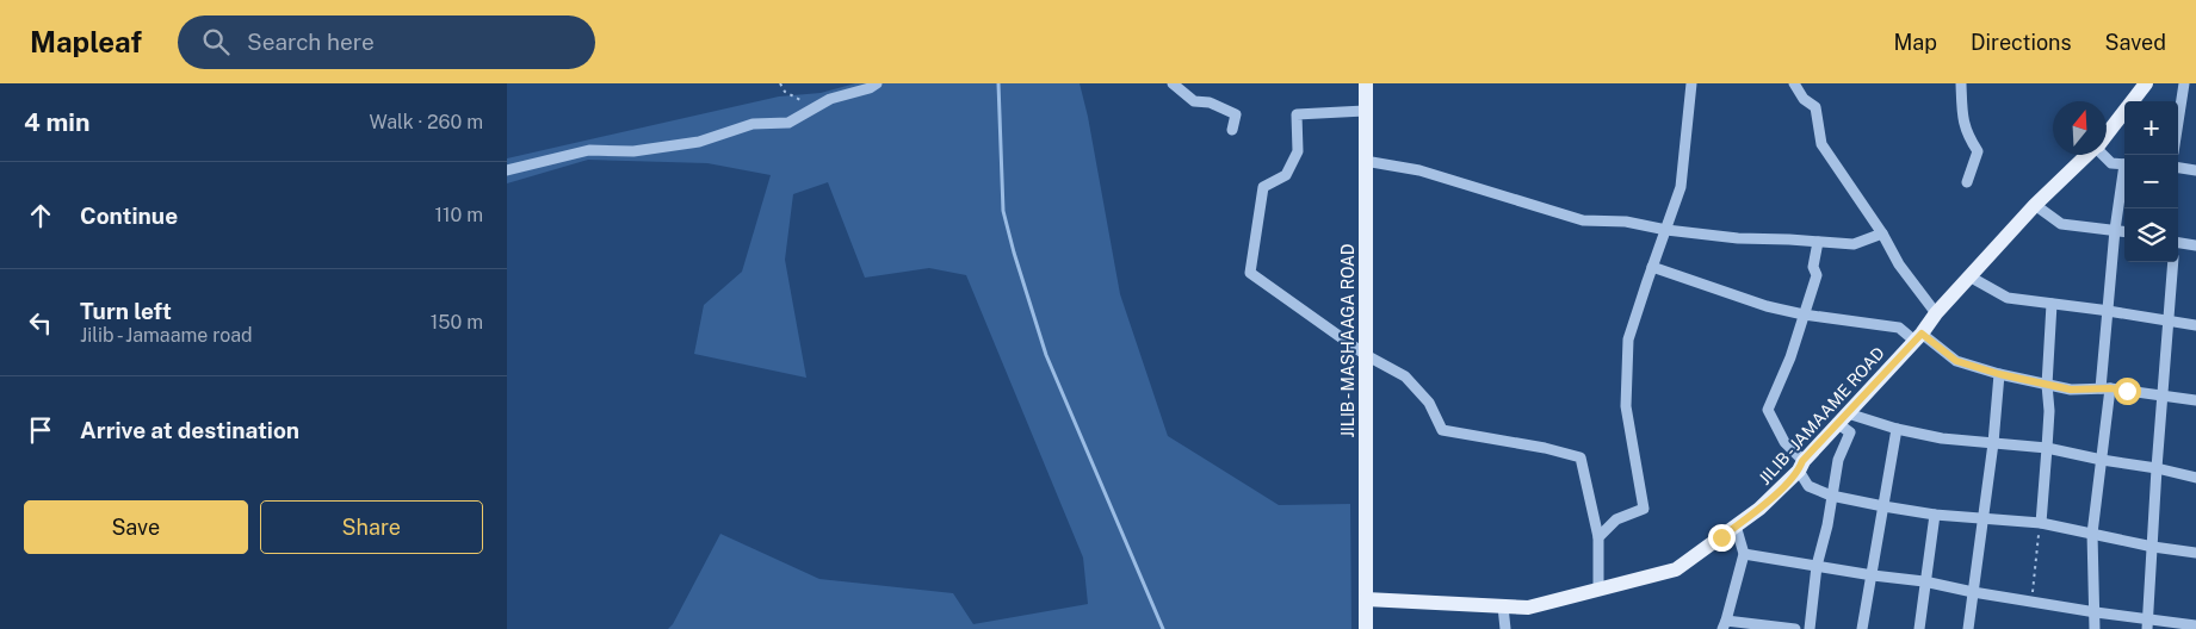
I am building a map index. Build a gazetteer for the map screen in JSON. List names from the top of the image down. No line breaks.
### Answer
{"streets":{"main road":["JILIB - MASHAAGA ROAD","JILIB - JAMAAME ROAD"]},"crossings":[["JILIB - MASHAAGA ROAD","JILIB - JAMAAME ROAD"]],"north":"top","page":{"header":"Mapleaf","search":"Search here","nav":["Map","Directions","Saved"],"heading":["4 min","Walk · 260 m"],"map_buttons":["+","−"],"list":[["Continue","110 m"],["Turn left","Jilib - Jamaame road","150 m"],"Arrive at destination"],"buttons":["Save","Share"]}}
